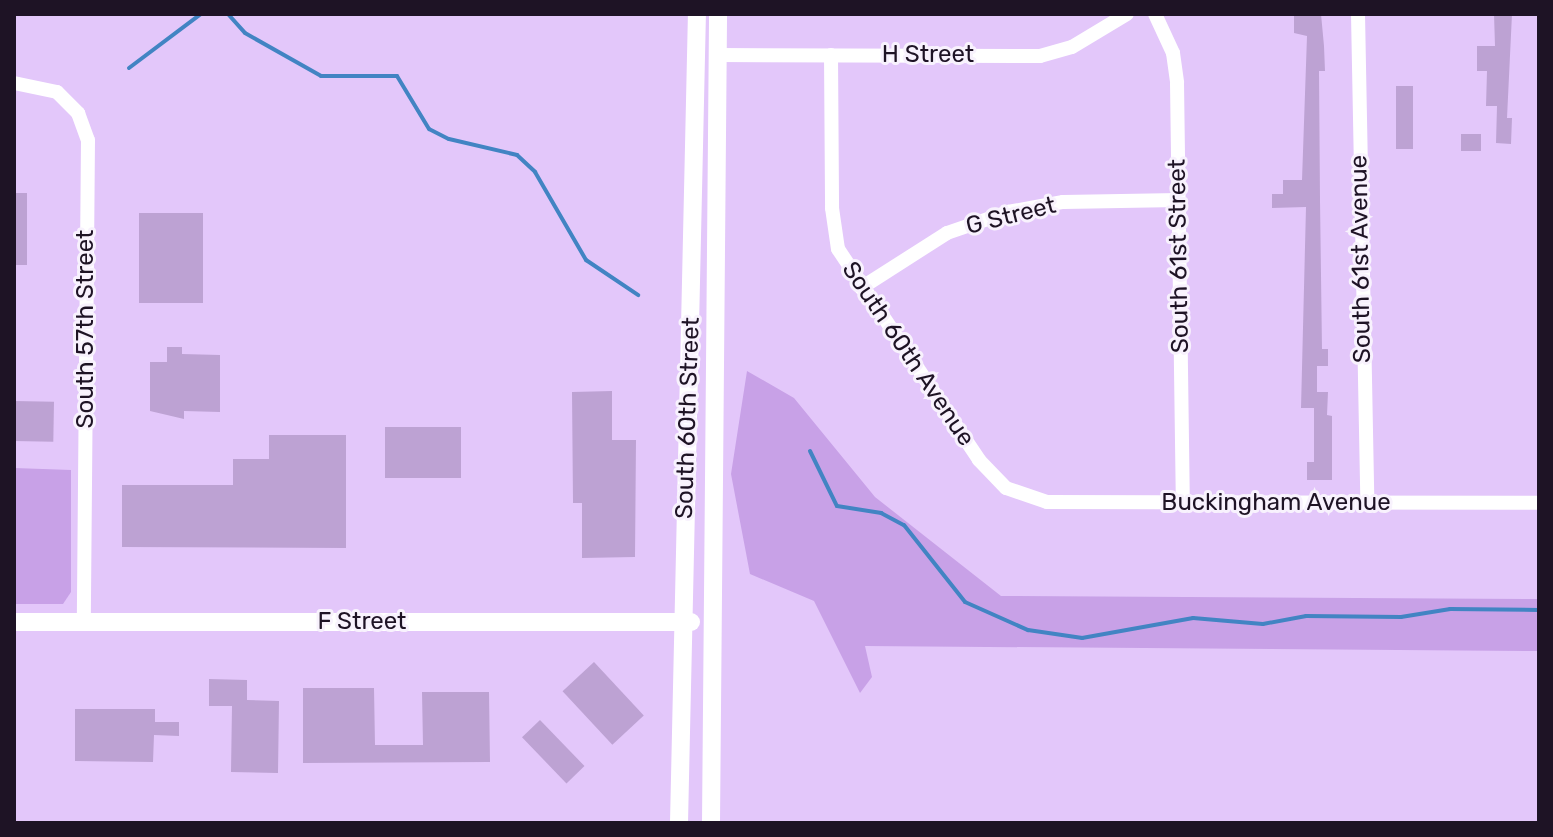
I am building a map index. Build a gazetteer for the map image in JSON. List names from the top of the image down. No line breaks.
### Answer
{"streets":{"main road":["South 60th Street","F Street"],"street":["H Street","G Street","South 61st Street","South 61st Avenue","South 57th Street","South 60th Avenue","Buckingham Avenue"]},"crossings":[["H Street","South 60th Avenue"],["H Street","South 60th Street"],["G Street","South 61st Street"],["G Street","South 60th Avenue"],["South 61st Street","Buckingham Avenue"],["South 61st Avenue","Buckingham Avenue"],["South 57th Street","F Street"],["South 60th Avenue","Buckingham Avenue"],["South 60th Street","F Street"]]}
